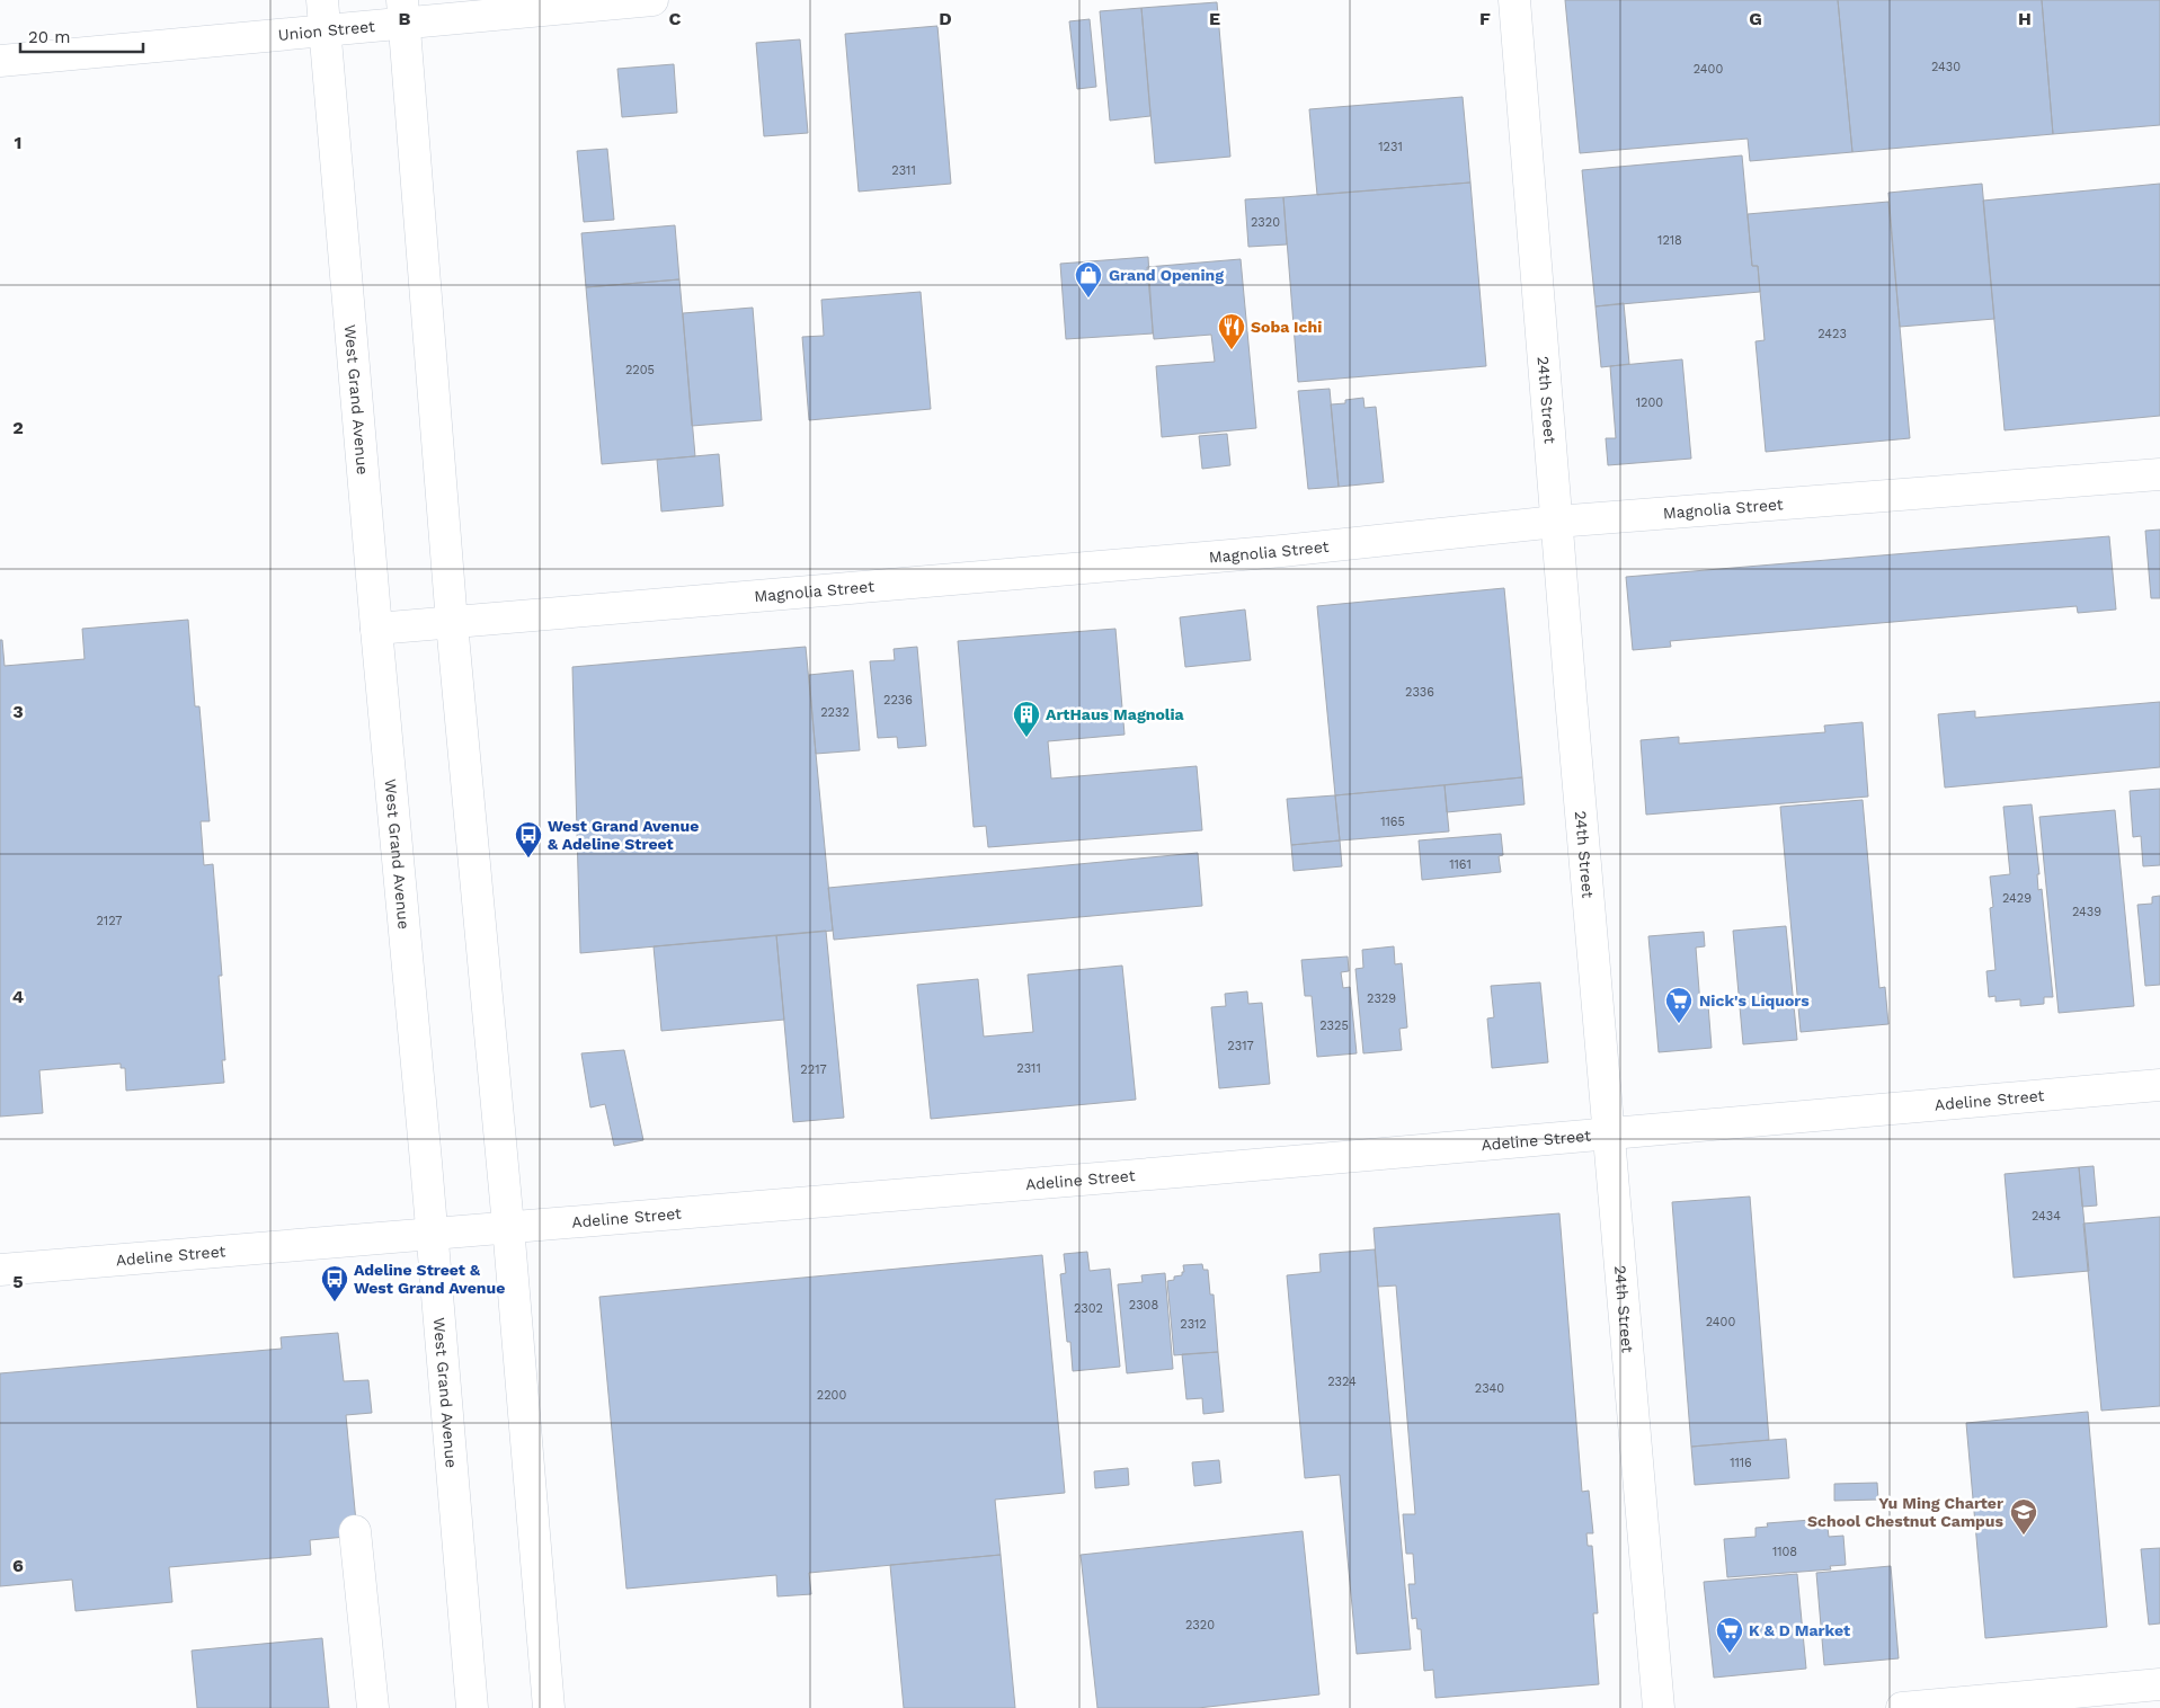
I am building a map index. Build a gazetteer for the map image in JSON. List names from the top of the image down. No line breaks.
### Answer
{"streets":{"main road":["Union Street","West Grand Avenue","24th Street","Magnolia Street","Adeline Street"]},"crossings":[["Union Street","West Grand Avenue"],["West Grand Avenue","Magnolia Street"],["West Grand Avenue","Adeline Street"],["24th Street","Magnolia Street"],["24th Street","Adeline Street"]],"places":{"shop":["Grand Opening"],"restaurant":["Soba Ichi"],"building":["ArtHaus Magnolia"],"bus stop":["West Grand Avenue & Adeline Street","Adeline Street & West Grand Avenue"],"supermarket":["Nick's Liquors","K & D Market"],"school or university":["Yu Ming Charter School Chestnut Campus"]},"house_numbers":["2430","2400","1231","2311","2320","1218","2423","2205","1200","2336","2236","2232","1165","1161","2429","2439","2127","2329","2325","2317","2311","2217","2434","2308","2302","2400","2312","2324","2340","2200","1116","1108","2320"],"scale_bar":"20 m","grid":{"columns":["B","C","D","E","F","G","H"],"rows":["1","2","3","4","5","6"]}}
